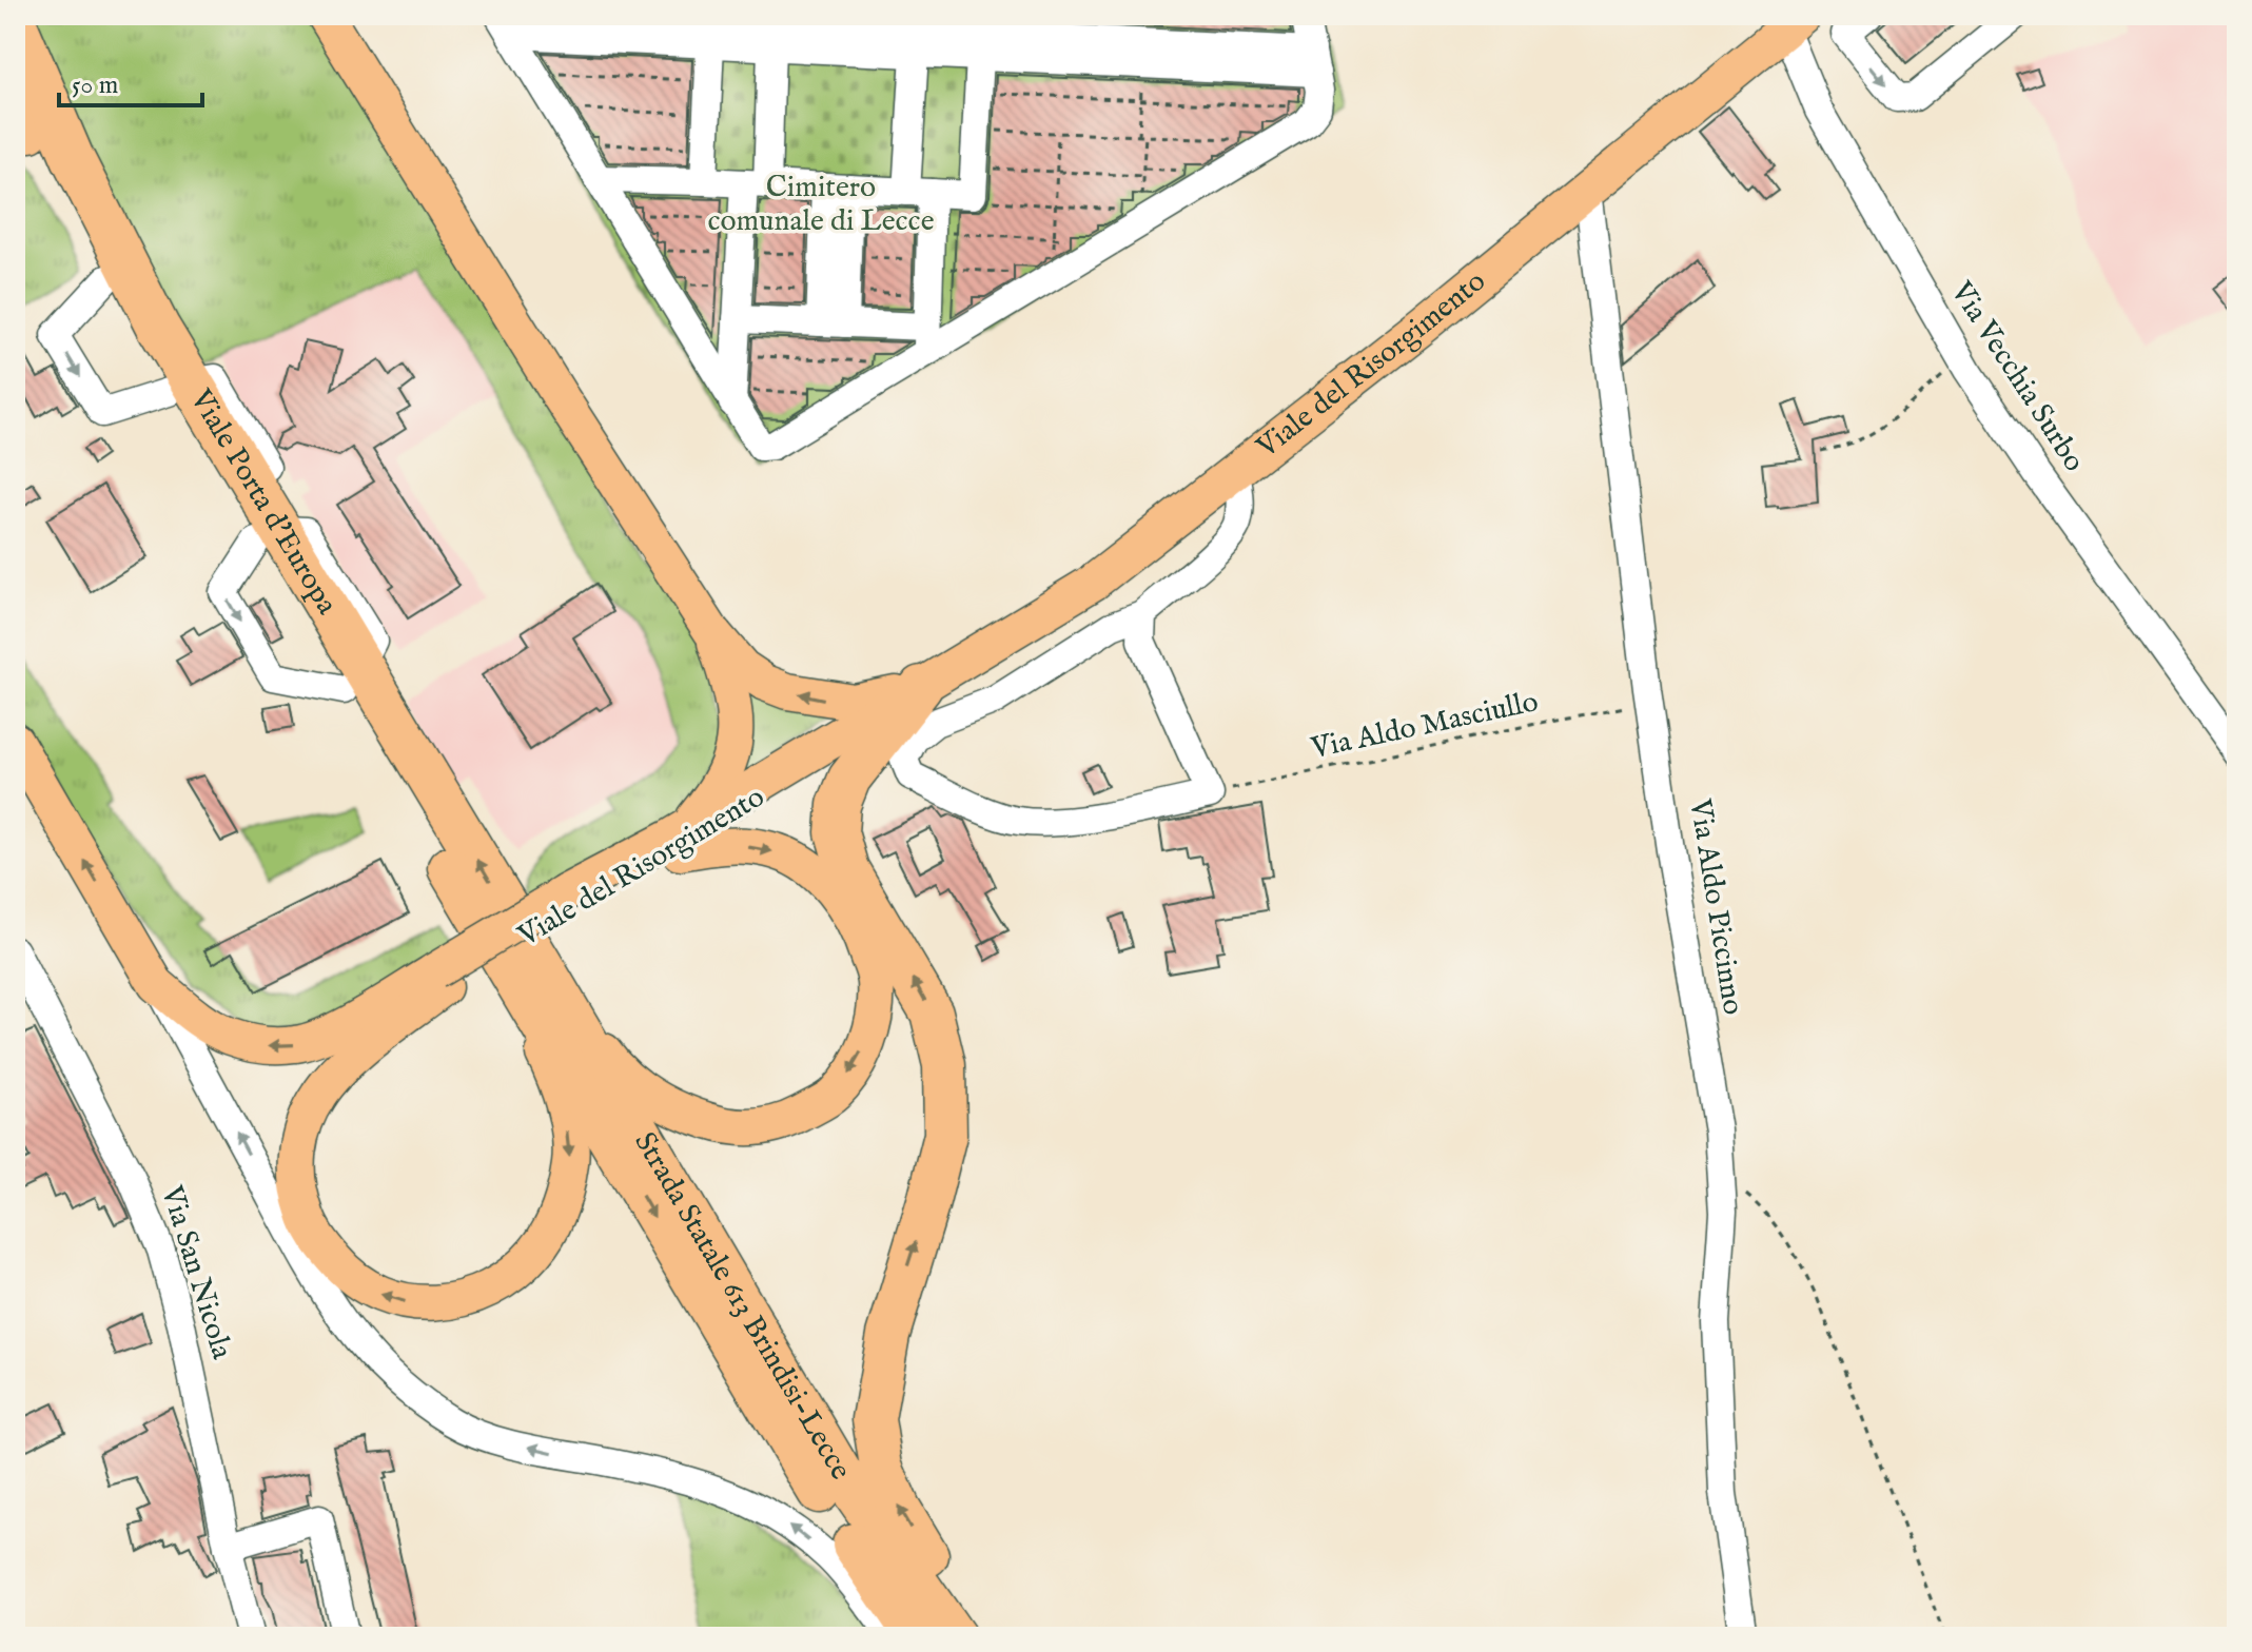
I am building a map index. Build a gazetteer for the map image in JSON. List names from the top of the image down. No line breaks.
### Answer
{"streets":{"highway":["Viale Porta d'Europa","Strada Statale 613 Brindisi-Lecce"],"main road":["Viale del Risorgimento"],"street":["Via Vecchia Surbo","Via Aldo Piccinno","Via San Nicola"],"path":["Via Aldo Masciullo"]},"crossings":[["Viale del Risorgimento","Via Vecchia Surbo"],["Viale del Risorgimento","Via Aldo Piccinno"],["Viale Porta d'Europa","Strada Statale 613 Brindisi-Lecce"],["Via Aldo Masciullo","Via Aldo Piccinno"]],"parks":["Cimitero comunale di Lecce"],"scale_bar":"50 m"}
